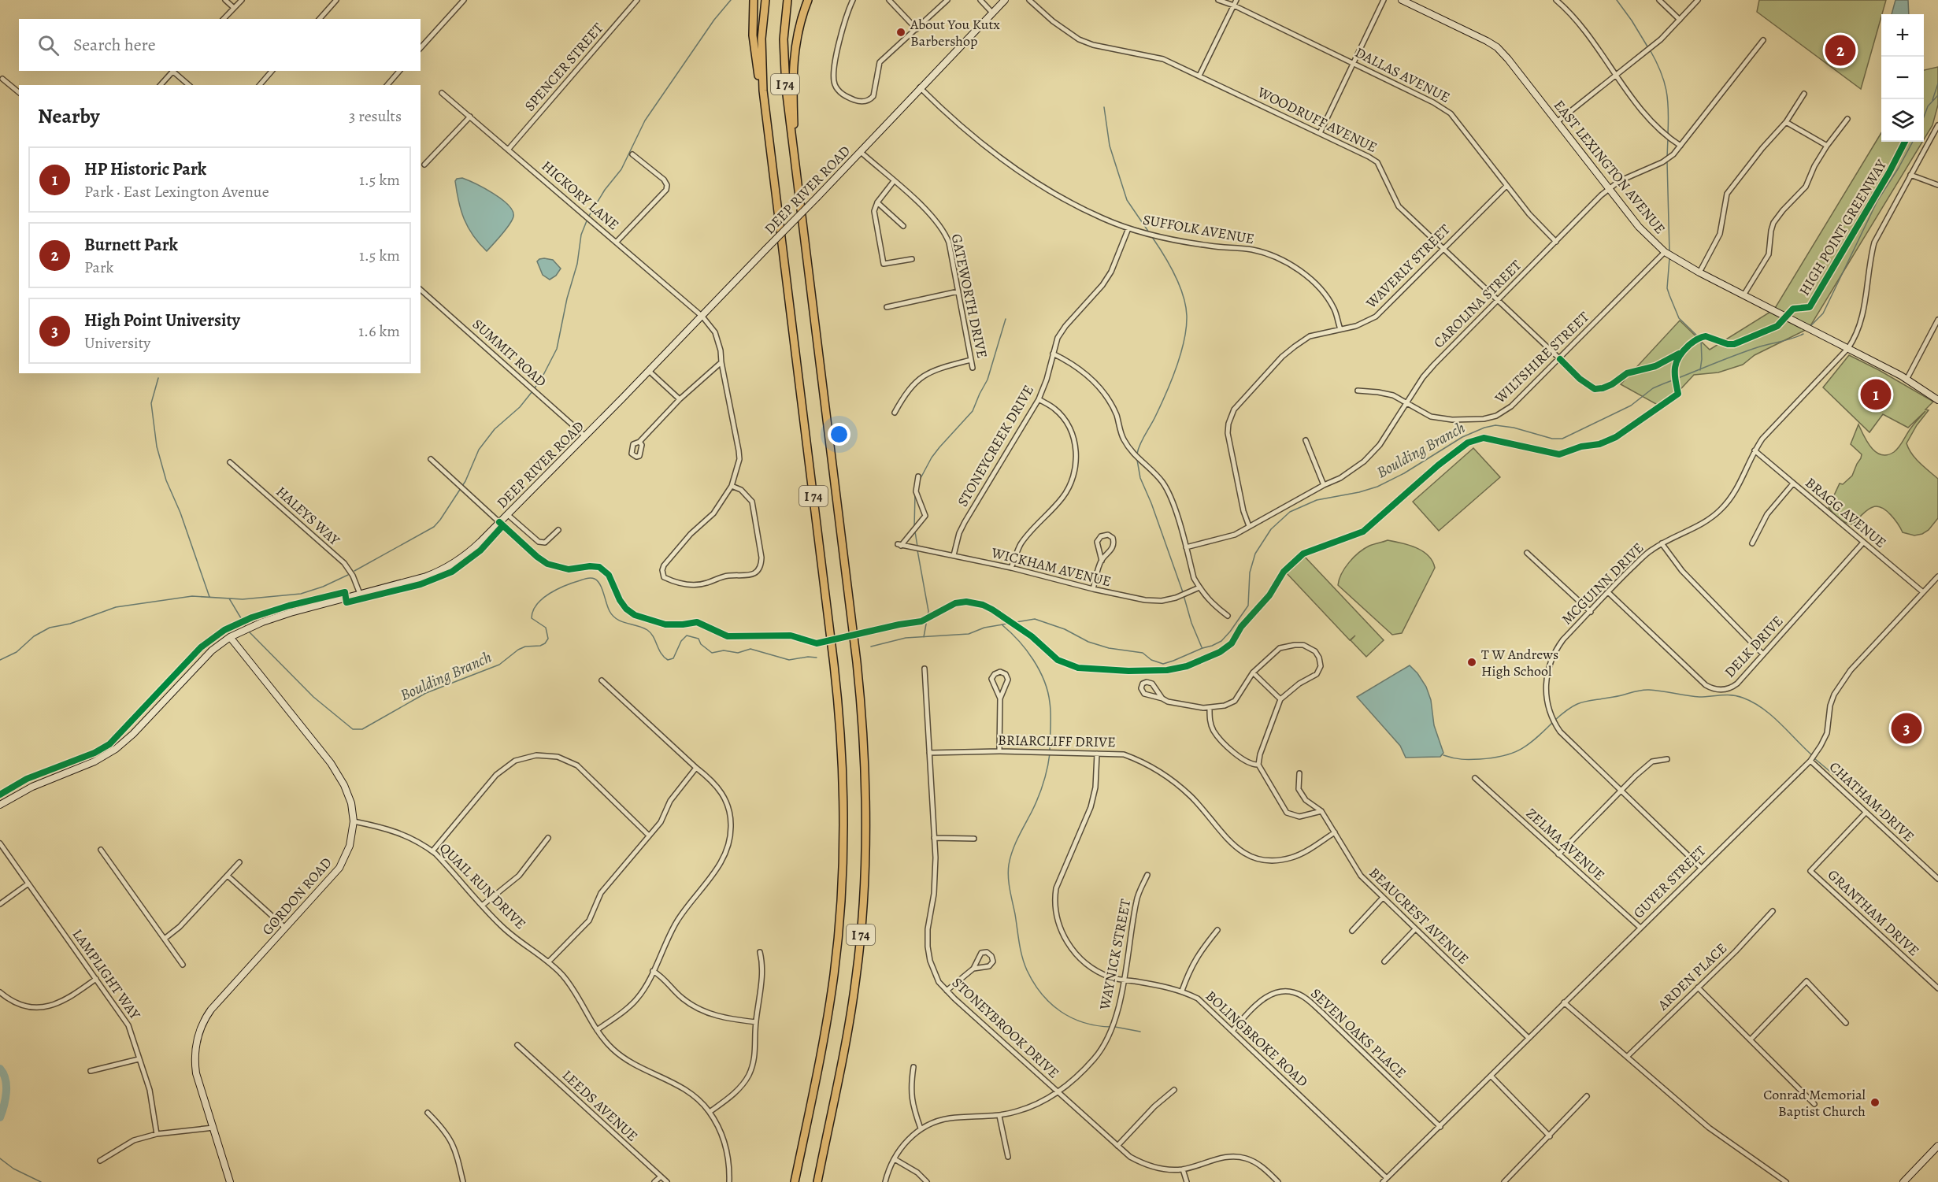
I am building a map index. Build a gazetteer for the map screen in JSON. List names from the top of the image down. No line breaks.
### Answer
{"streets":{"highway":["I 74"],"street":["SPENCER STREET","DALLAS AVENUE","WOODRUFF AVENUE","EAST LEXINGTON AVENUE","DEEP RIVER ROAD","HICKORY LANE","SUFFOLK AVENUE","WAVERLY STREET","GATEWORTH DRIVE","CAROLINA STREET","SUMMIT ROAD","WILTSHIRE STREET","STONEYCREEK DRIVE","BRAGG AVENUE","HALEYS WAY","WICKHAM AVENUE","MCGUINN DRIVE","DELK DRIVE","BRIARCLIFF DRIVE","CHATHAM DRIVE","ZELMA AVENUE","GUYER STREET","QUAIL RUN DRIVE","GORDON ROAD","GRANTHAM DRIVE","BEAUCREST AVENUE","WAYNICK STREET","LAMPLIGHT WAY","ARDEN PLACE","STONEYBROOK DRIVE","SEVEN OAKS PLACE","BOLINGBROKE ROAD","LEEDS AVENUE"],"cycle path":["HIGH POINT GREENWAY"]},"crossings":[["SPENCER STREET","HICKORY LANE"],["DALLAS AVENUE","WAVERLY STREET"],["DALLAS AVENUE","CAROLINA STREET"],["WOODRUFF AVENUE","WAVERLY STREET"],["WOODRUFF AVENUE","CAROLINA STREET"],["WOODRUFF AVENUE","WILTSHIRE STREET"],["EAST LEXINGTON AVENUE","CAROLINA STREET"],["EAST LEXINGTON AVENUE","WILTSHIRE STREET"],["EAST LEXINGTON AVENUE","MCGUINN DRIVE"],["DEEP RIVER ROAD","HICKORY LANE"],["DEEP RIVER ROAD","SUFFOLK AVENUE"],["DEEP RIVER ROAD","GATEWORTH DRIVE"],["DEEP RIVER ROAD","SUMMIT ROAD"],["DEEP RIVER ROAD","HALEYS WAY"],["DEEP RIVER ROAD","GORDON ROAD"],["SUFFOLK AVENUE","WAVERLY STREET"],["SUFFOLK AVENUE","STONEYCREEK DRIVE"],["WAVERLY STREET","CAROLINA STREET"],["CAROLINA STREET","WILTSHIRE STREET"],["STONEYCREEK DRIVE","WICKHAM AVENUE"],["BRAGG AVENUE","MCGUINN DRIVE"],["BRAGG AVENUE","DELK DRIVE"],["BRAGG AVENUE","GUYER STREET"],["MCGUINN DRIVE","DELK DRIVE"],["MCGUINN DRIVE","GUYER STREET"],["BRIARCLIFF DRIVE","BEAUCREST AVENUE"],["BRIARCLIFF DRIVE","STONEYBROOK DRIVE"],["BRIARCLIFF DRIVE","BOLINGBROKE ROAD"],["CHATHAM DRIVE","GUYER STREET"],["CHATHAM DRIVE","GRANTHAM DRIVE"],["ZELMA AVENUE","GUYER STREET"],["GUYER STREET","BEAUCREST AVENUE"],["GUYER STREET","SEVEN OAKS PLACE"],["GUYER STREET","BOLINGBROKE ROAD"],["QUAIL RUN DRIVE","GORDON ROAD"],["WAYNICK STREET","STONEYBROOK DRIVE"],["WAYNICK STREET","BOLINGBROKE ROAD"],["SEVEN OAKS PLACE","BOLINGBROKE ROAD"]],"water":["Boulding Branch"],"places":["About You Kutx Barbershop","T W Andrews High School","Conrad Memorial Baptist Church"],"page":{"map_buttons":["+","−"],"search":"Search here","pins":["2","1","3"],"heading":["Nearby","3 results"],"list":[{"mark":"1","name":"HP Historic Park","note":"Park · East Lexington Avenue","value":"1.5 km"},{"mark":"2","name":"Burnett Park","note":"Park","value":"1.5 km"},{"mark":"3","name":"High Point University","note":"University","value":"1.6 km"}]}}
